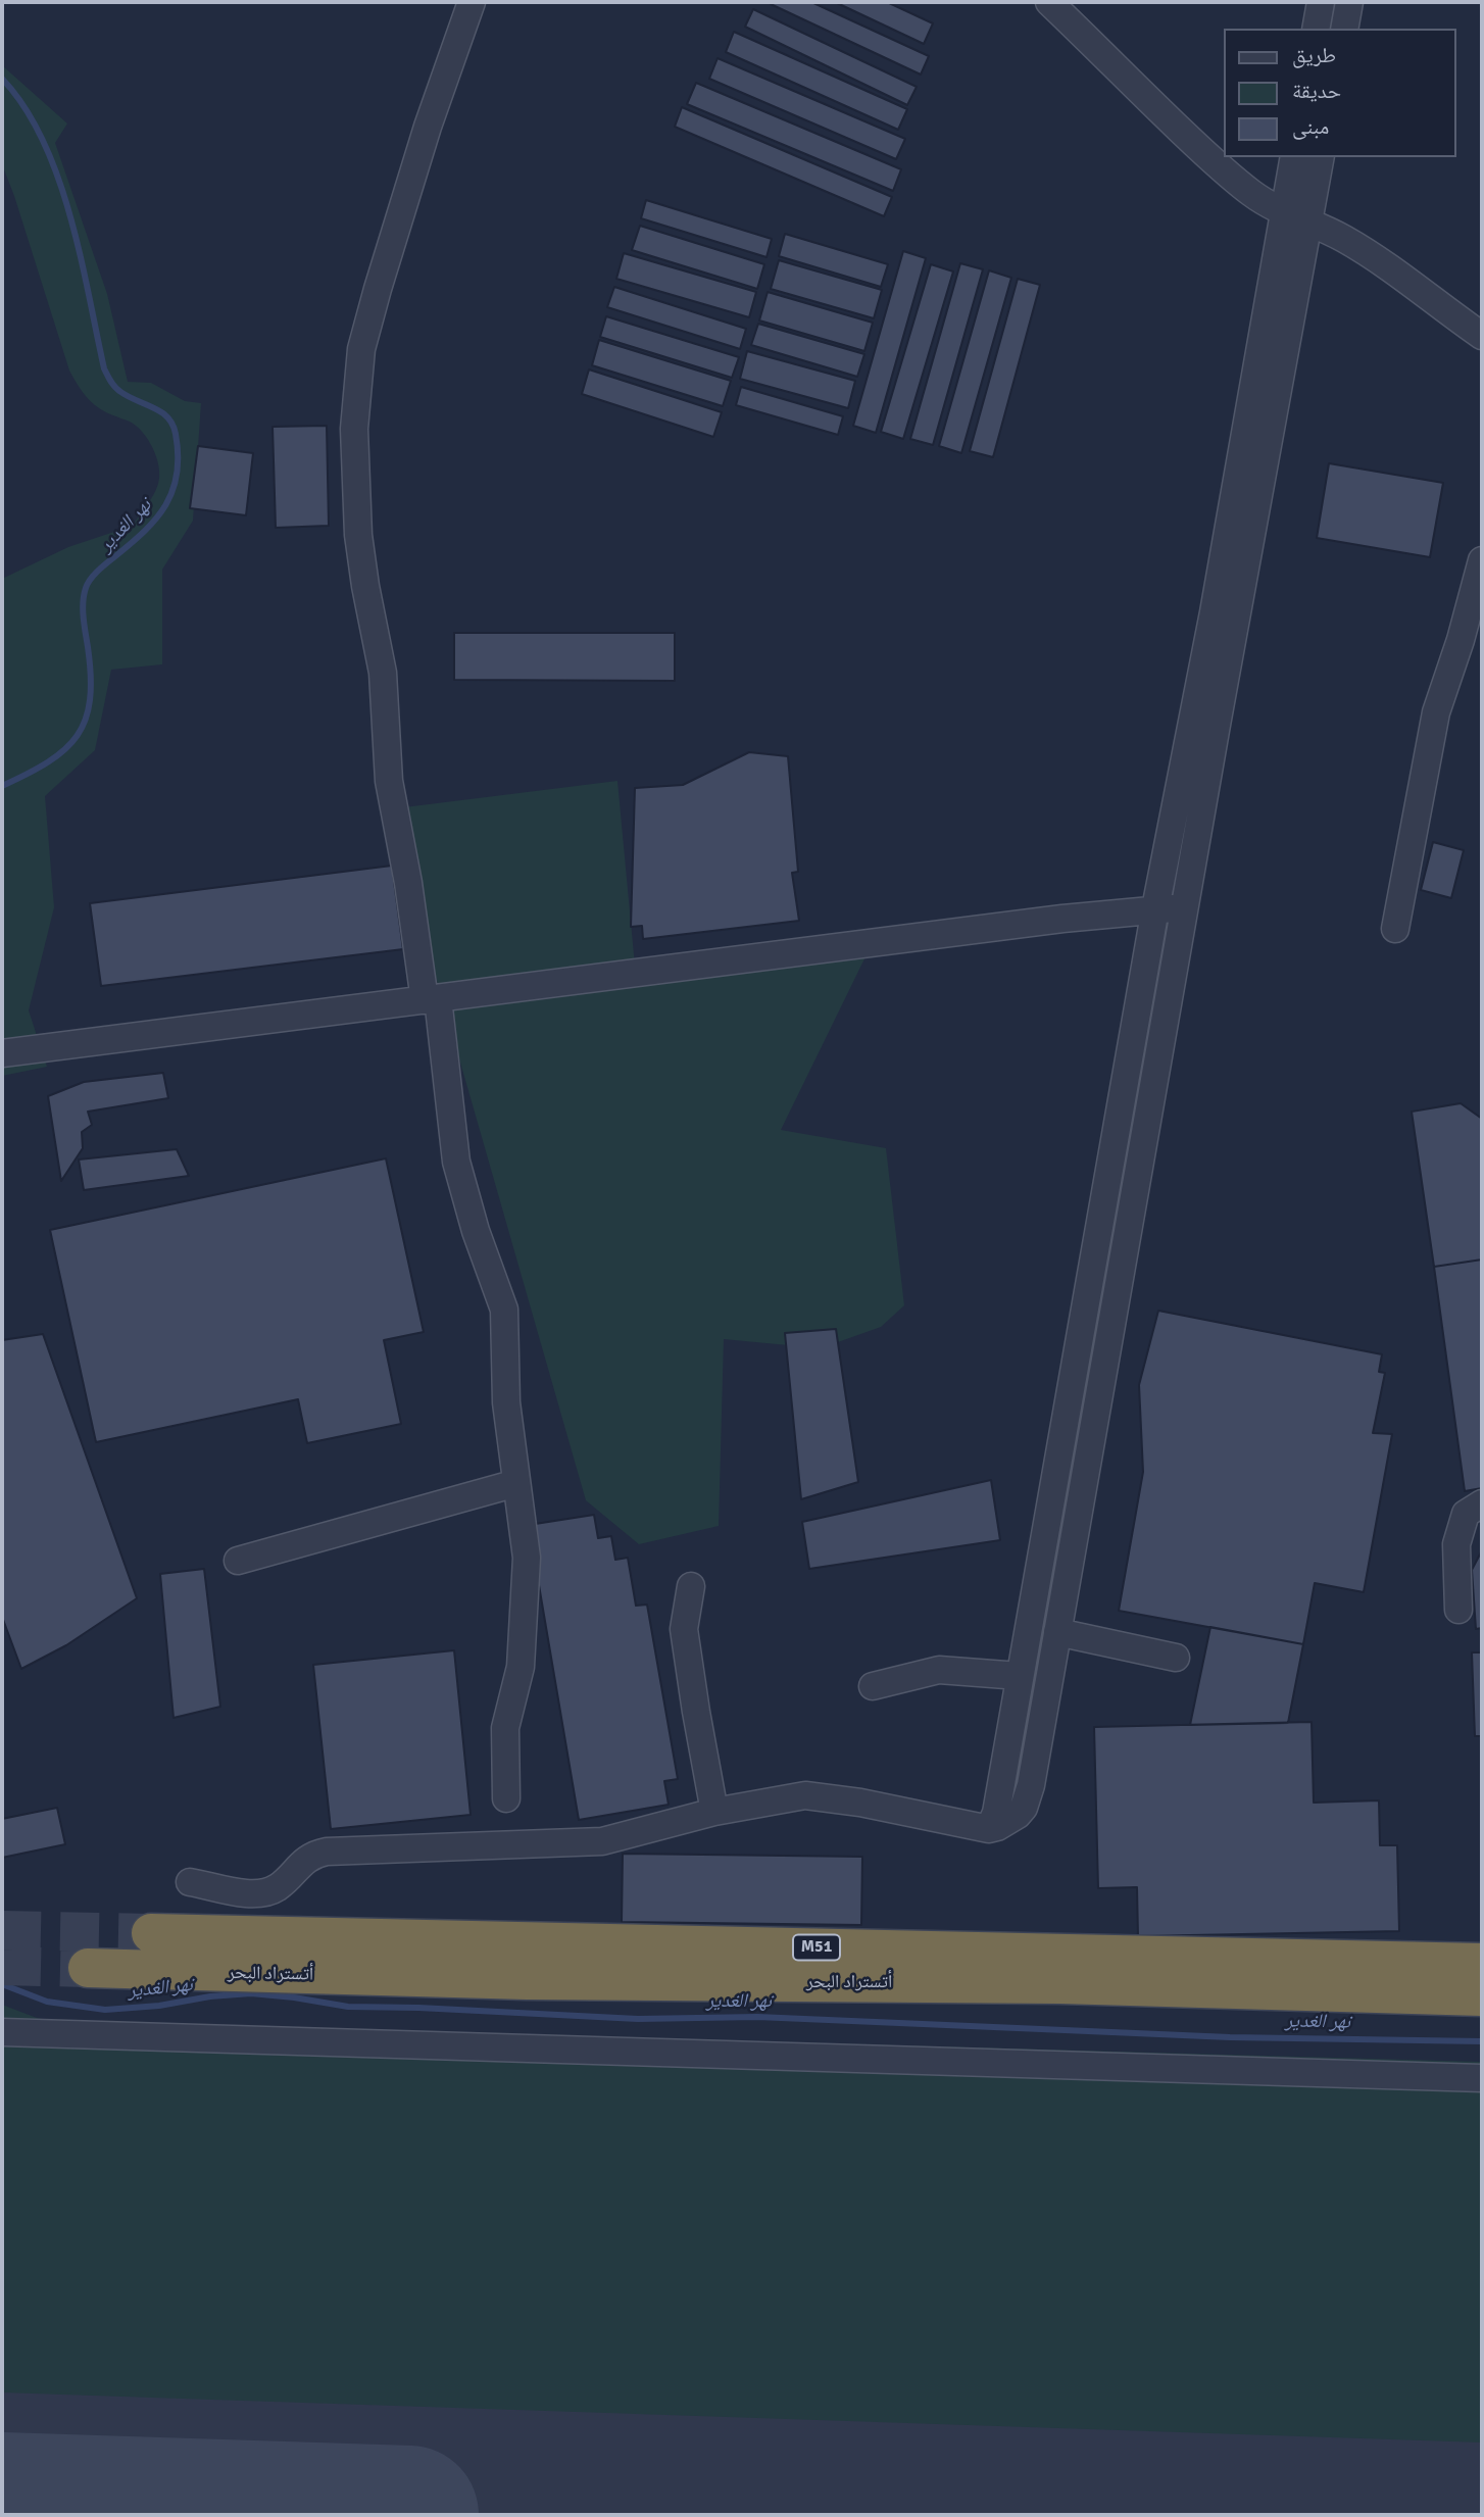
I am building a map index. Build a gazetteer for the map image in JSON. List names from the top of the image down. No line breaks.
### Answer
{"streets":{"highway":["M51","أتستراد البحر"]},"water":["نهر الغدير"],"legend":["طريق","حديقة","مبنى"]}
